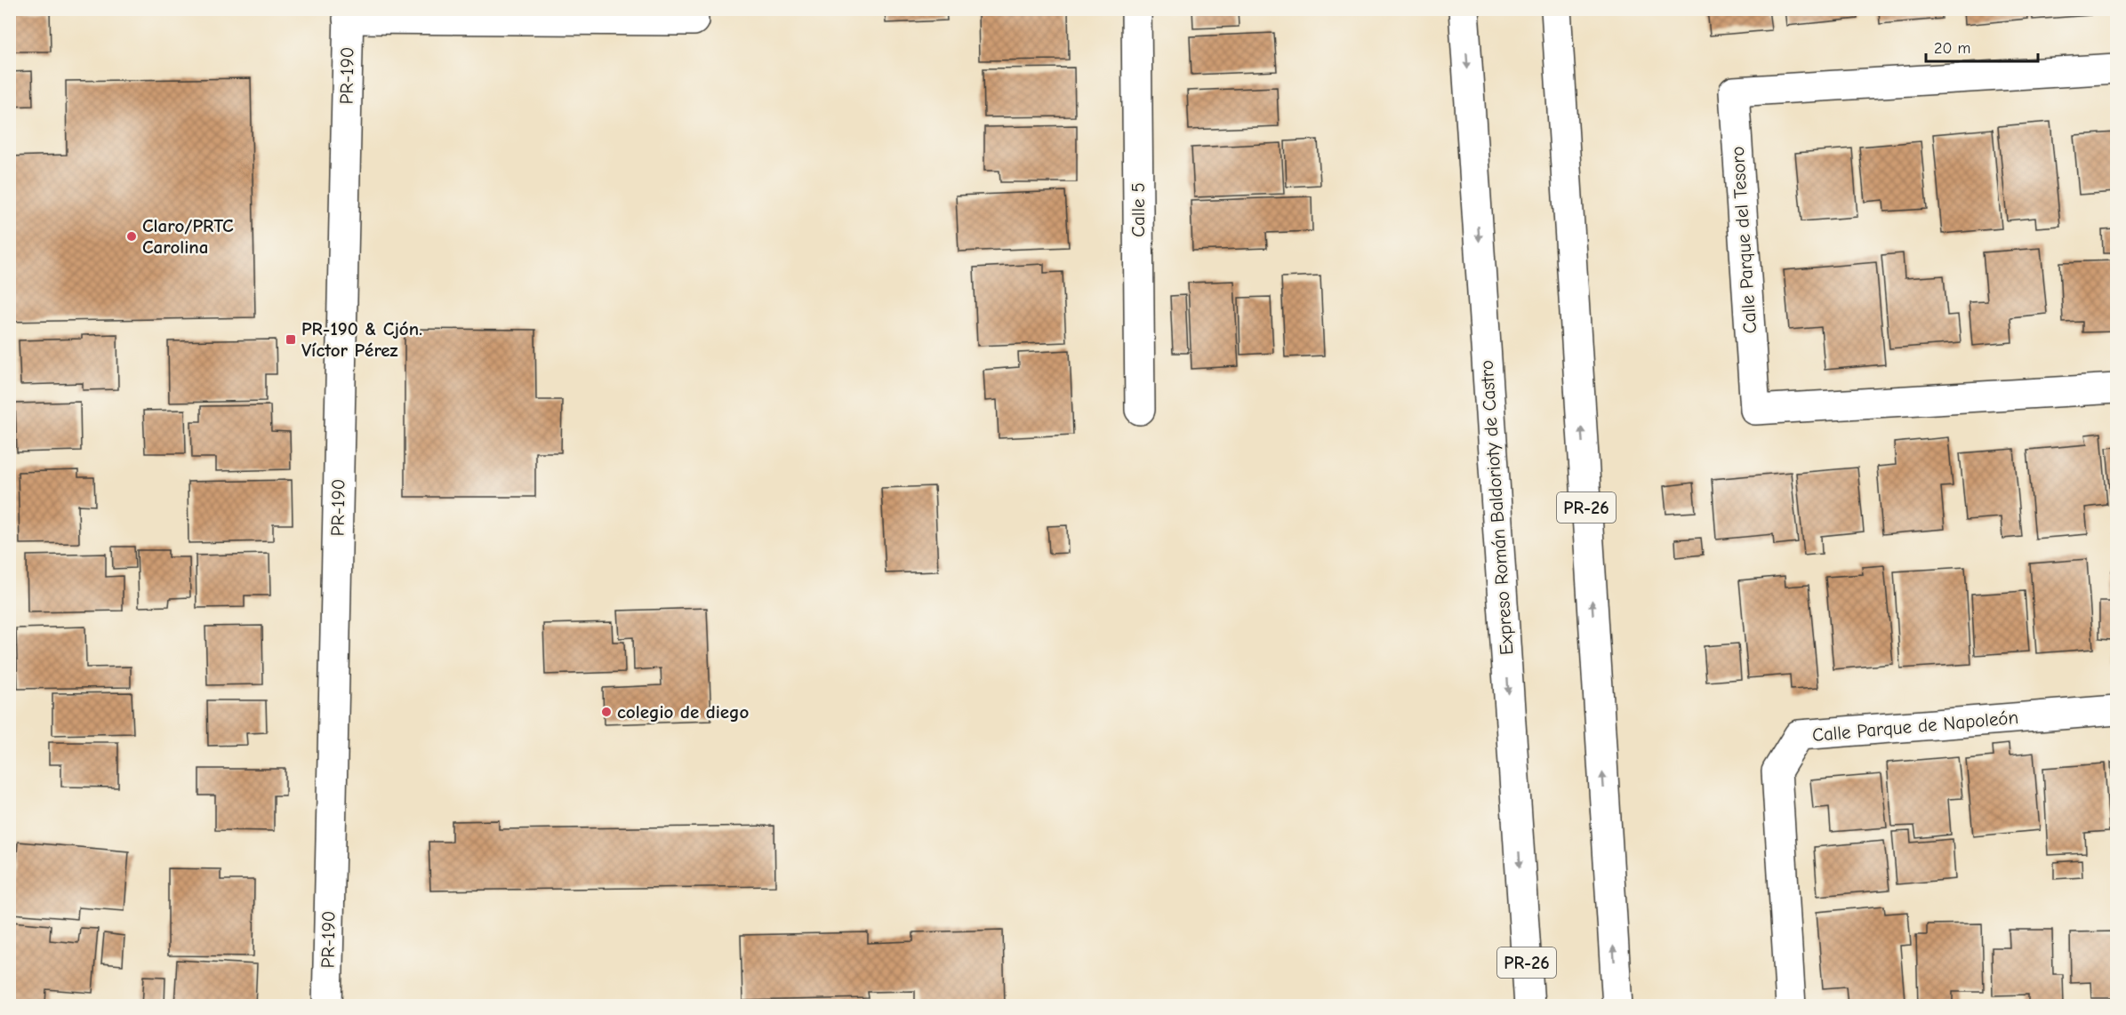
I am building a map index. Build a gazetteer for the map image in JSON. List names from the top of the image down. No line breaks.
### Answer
{"streets":{"main road":["PR-190","Calle 5","Calle Parque del Tesoro","Expreso Román Baldorioty de Castro","PR-26","Calle Parque de Napoleón"]},"places":{"other":["Claro/PRTC Carolina","colegio de diego"],"transit":["PR-190 & Cjón. Víctor Pérez"]},"scale_bar":"20 m"}
